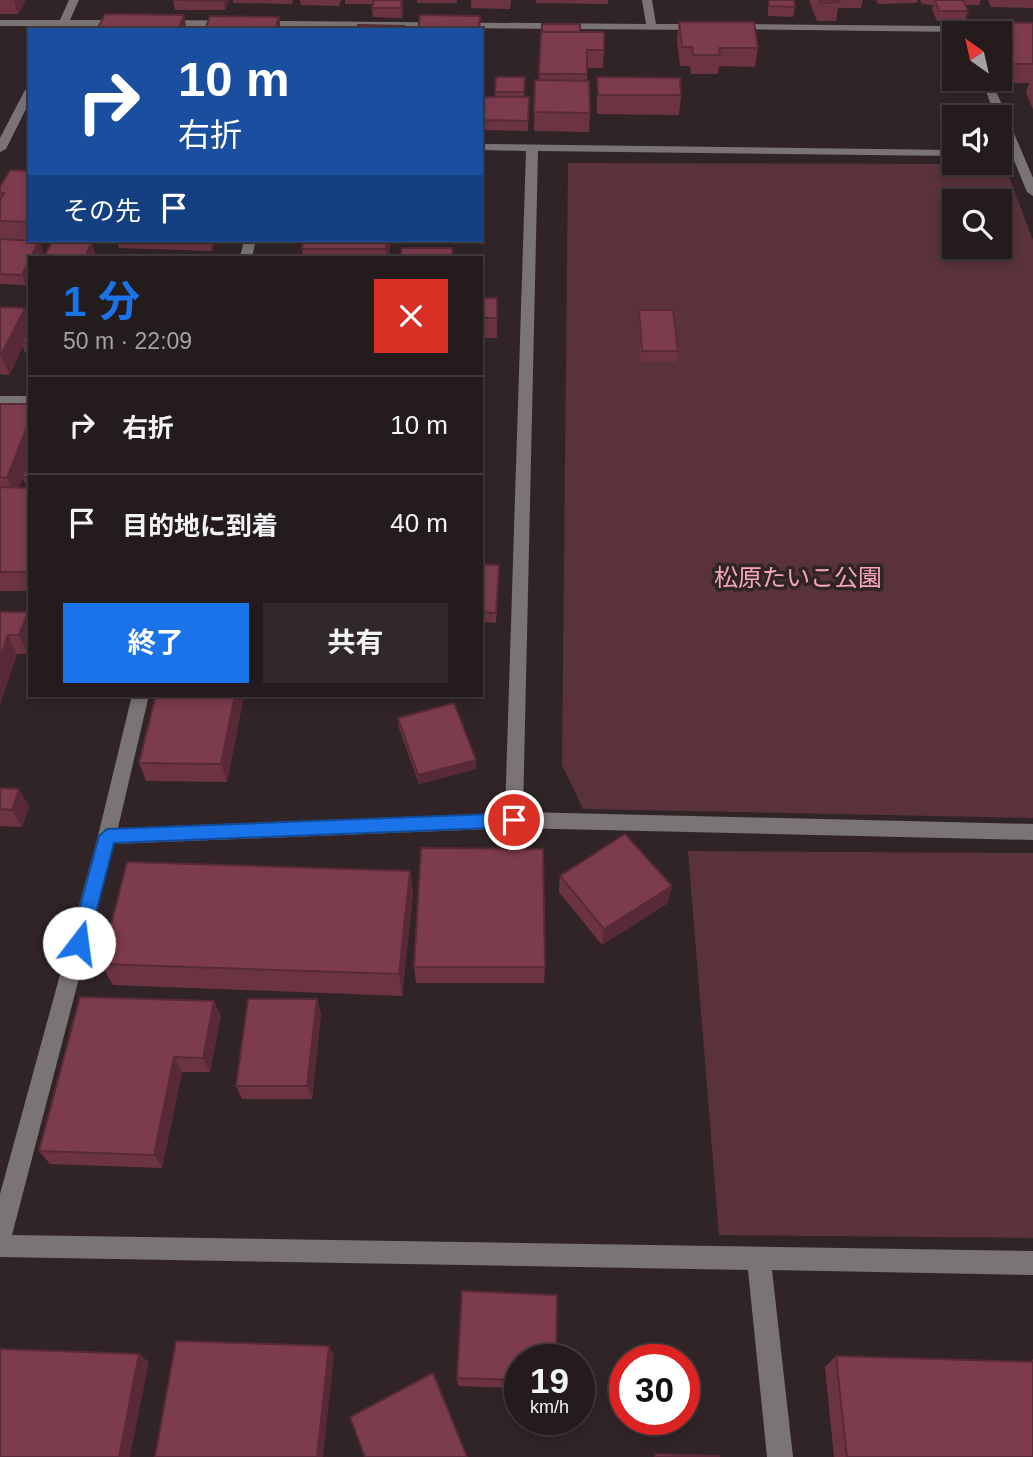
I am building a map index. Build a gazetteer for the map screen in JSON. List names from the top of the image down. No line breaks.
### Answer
{"parks":["松原たいこ公園"],"north":"top left","page":{"turn":["10 m","右折"],"then":"その先","heading":["1 分","50 m · 22:09"],"list":[{"name":"右折","value":"10 m"},{"name":"目的地に到着","value":"40 m"}],"buttons":["終了","共有"],"speed":"19 km/h","limit":"30"}}
